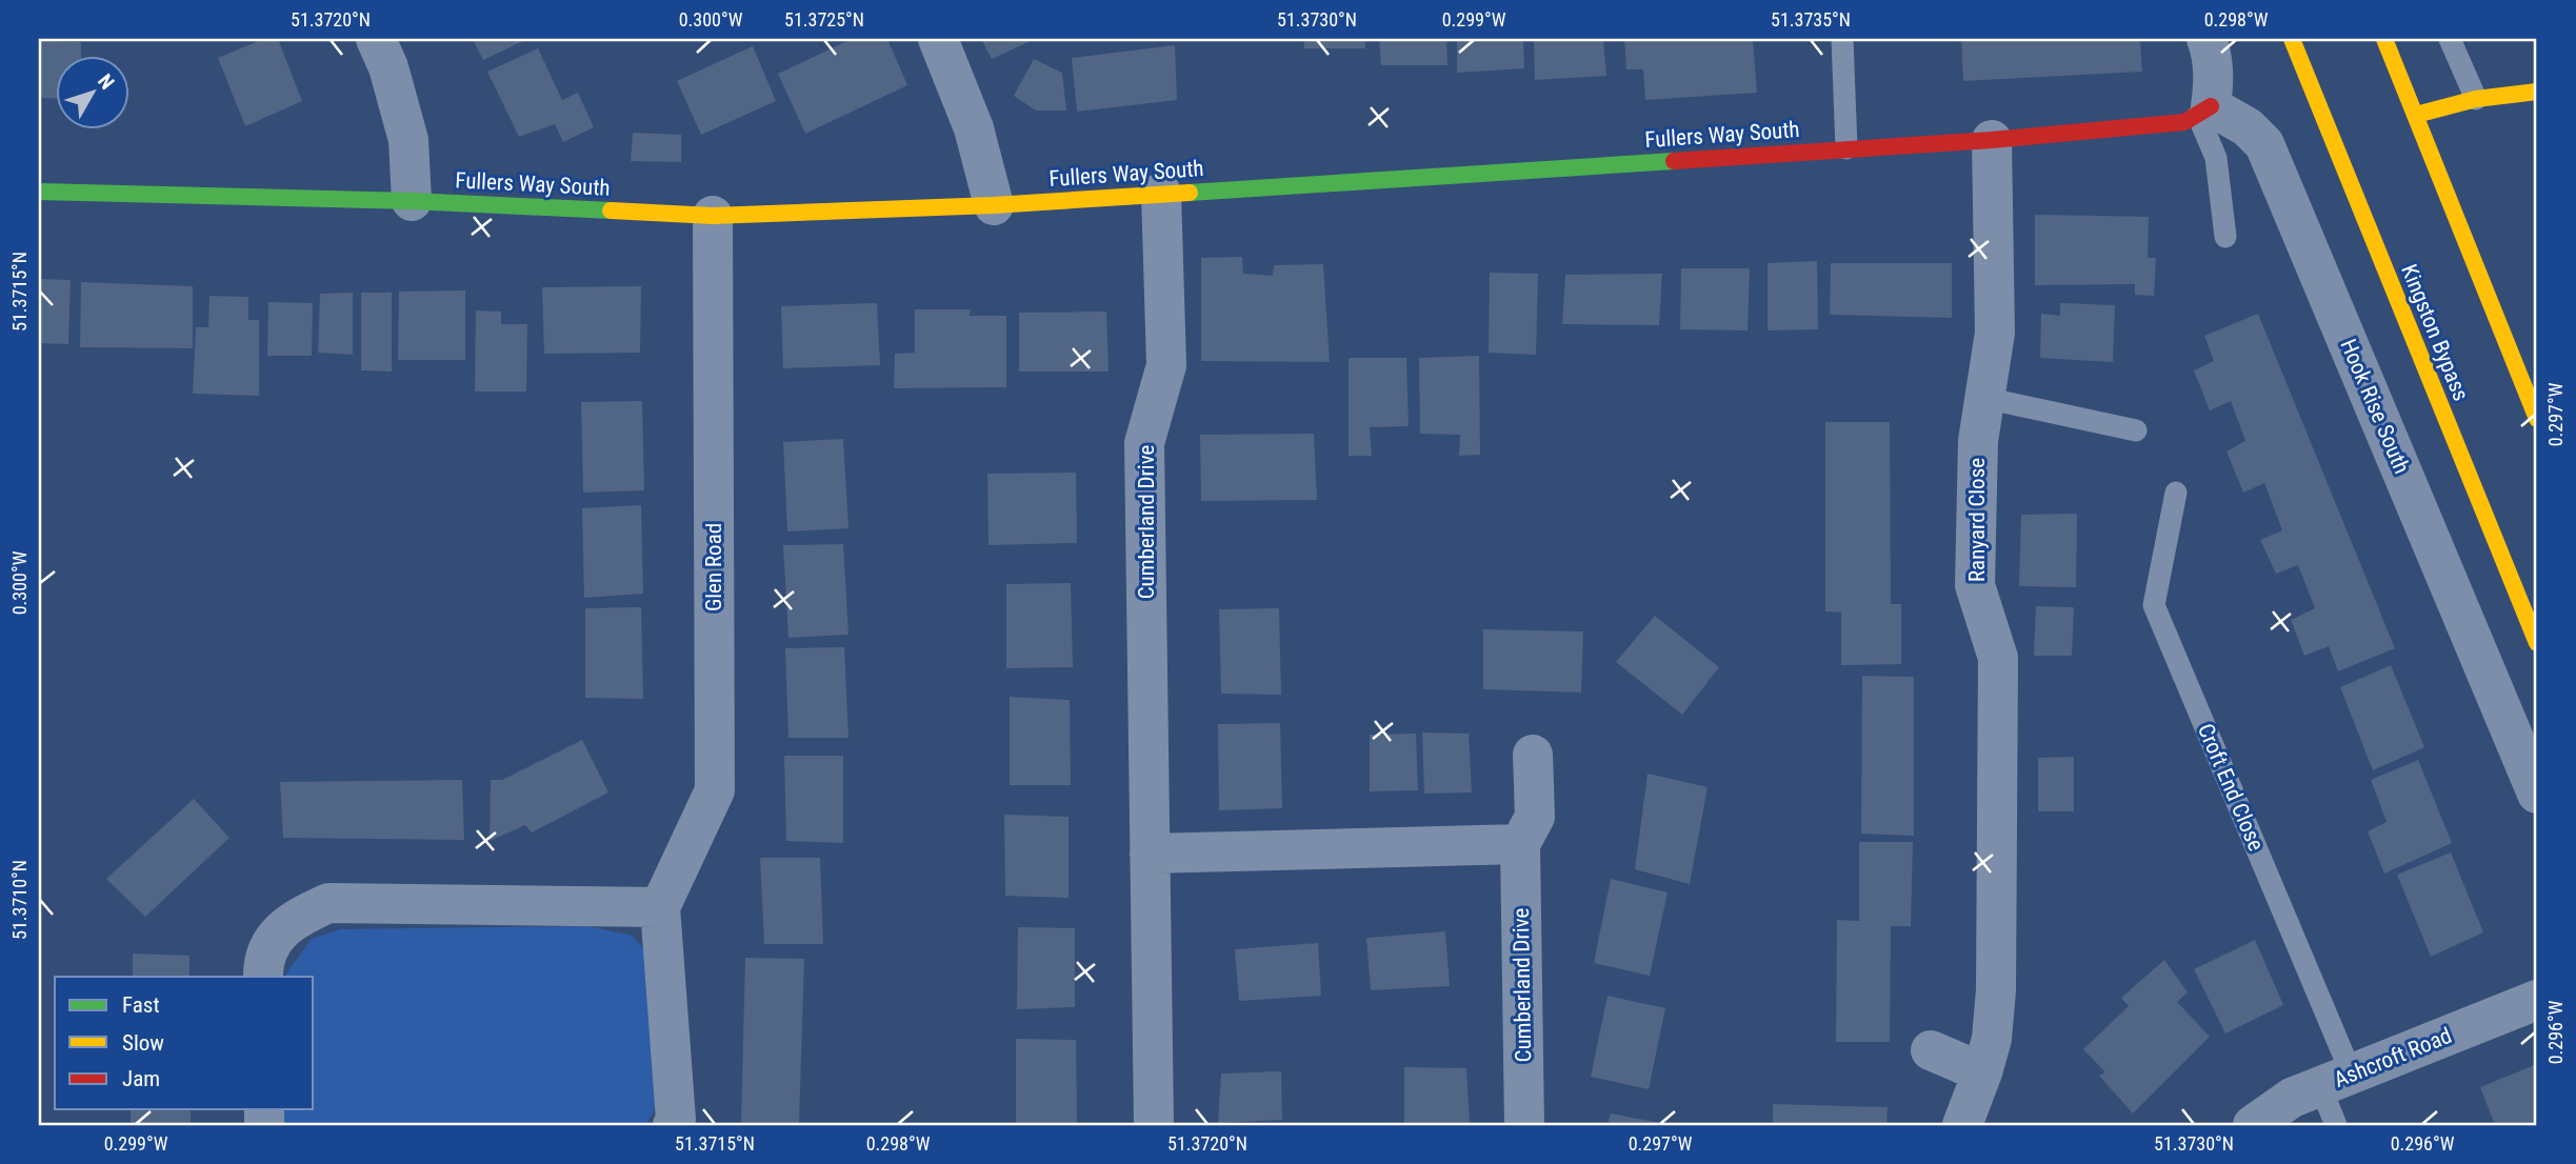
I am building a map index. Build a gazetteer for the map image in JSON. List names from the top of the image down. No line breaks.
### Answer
{"streets":{"main road":["Fullers Way South","Kingston Bypass"],"street":["Hook Rise South","Ranyard Close","Cumberland Drive","Glen Road","Ashcroft Road"],"lane":["Croft End Close"]},"crossings":[["Fullers Way South","Hook Rise South"],["Fullers Way South","Ranyard Close"],["Fullers Way South","Cumberland Drive"],["Fullers Way South","Glen Road"],["Croft End Close","Ashcroft Road"]],"legend":["Fast","Slow","Jam"],"north":"top right","coordinates":["51.3720°N","0.300°W","51.3725°N","51.3730°N","0.299°W","51.3735°N","0.298°W","51.3715°N","0.297°W","51.3710°N","0.296°W"]}
